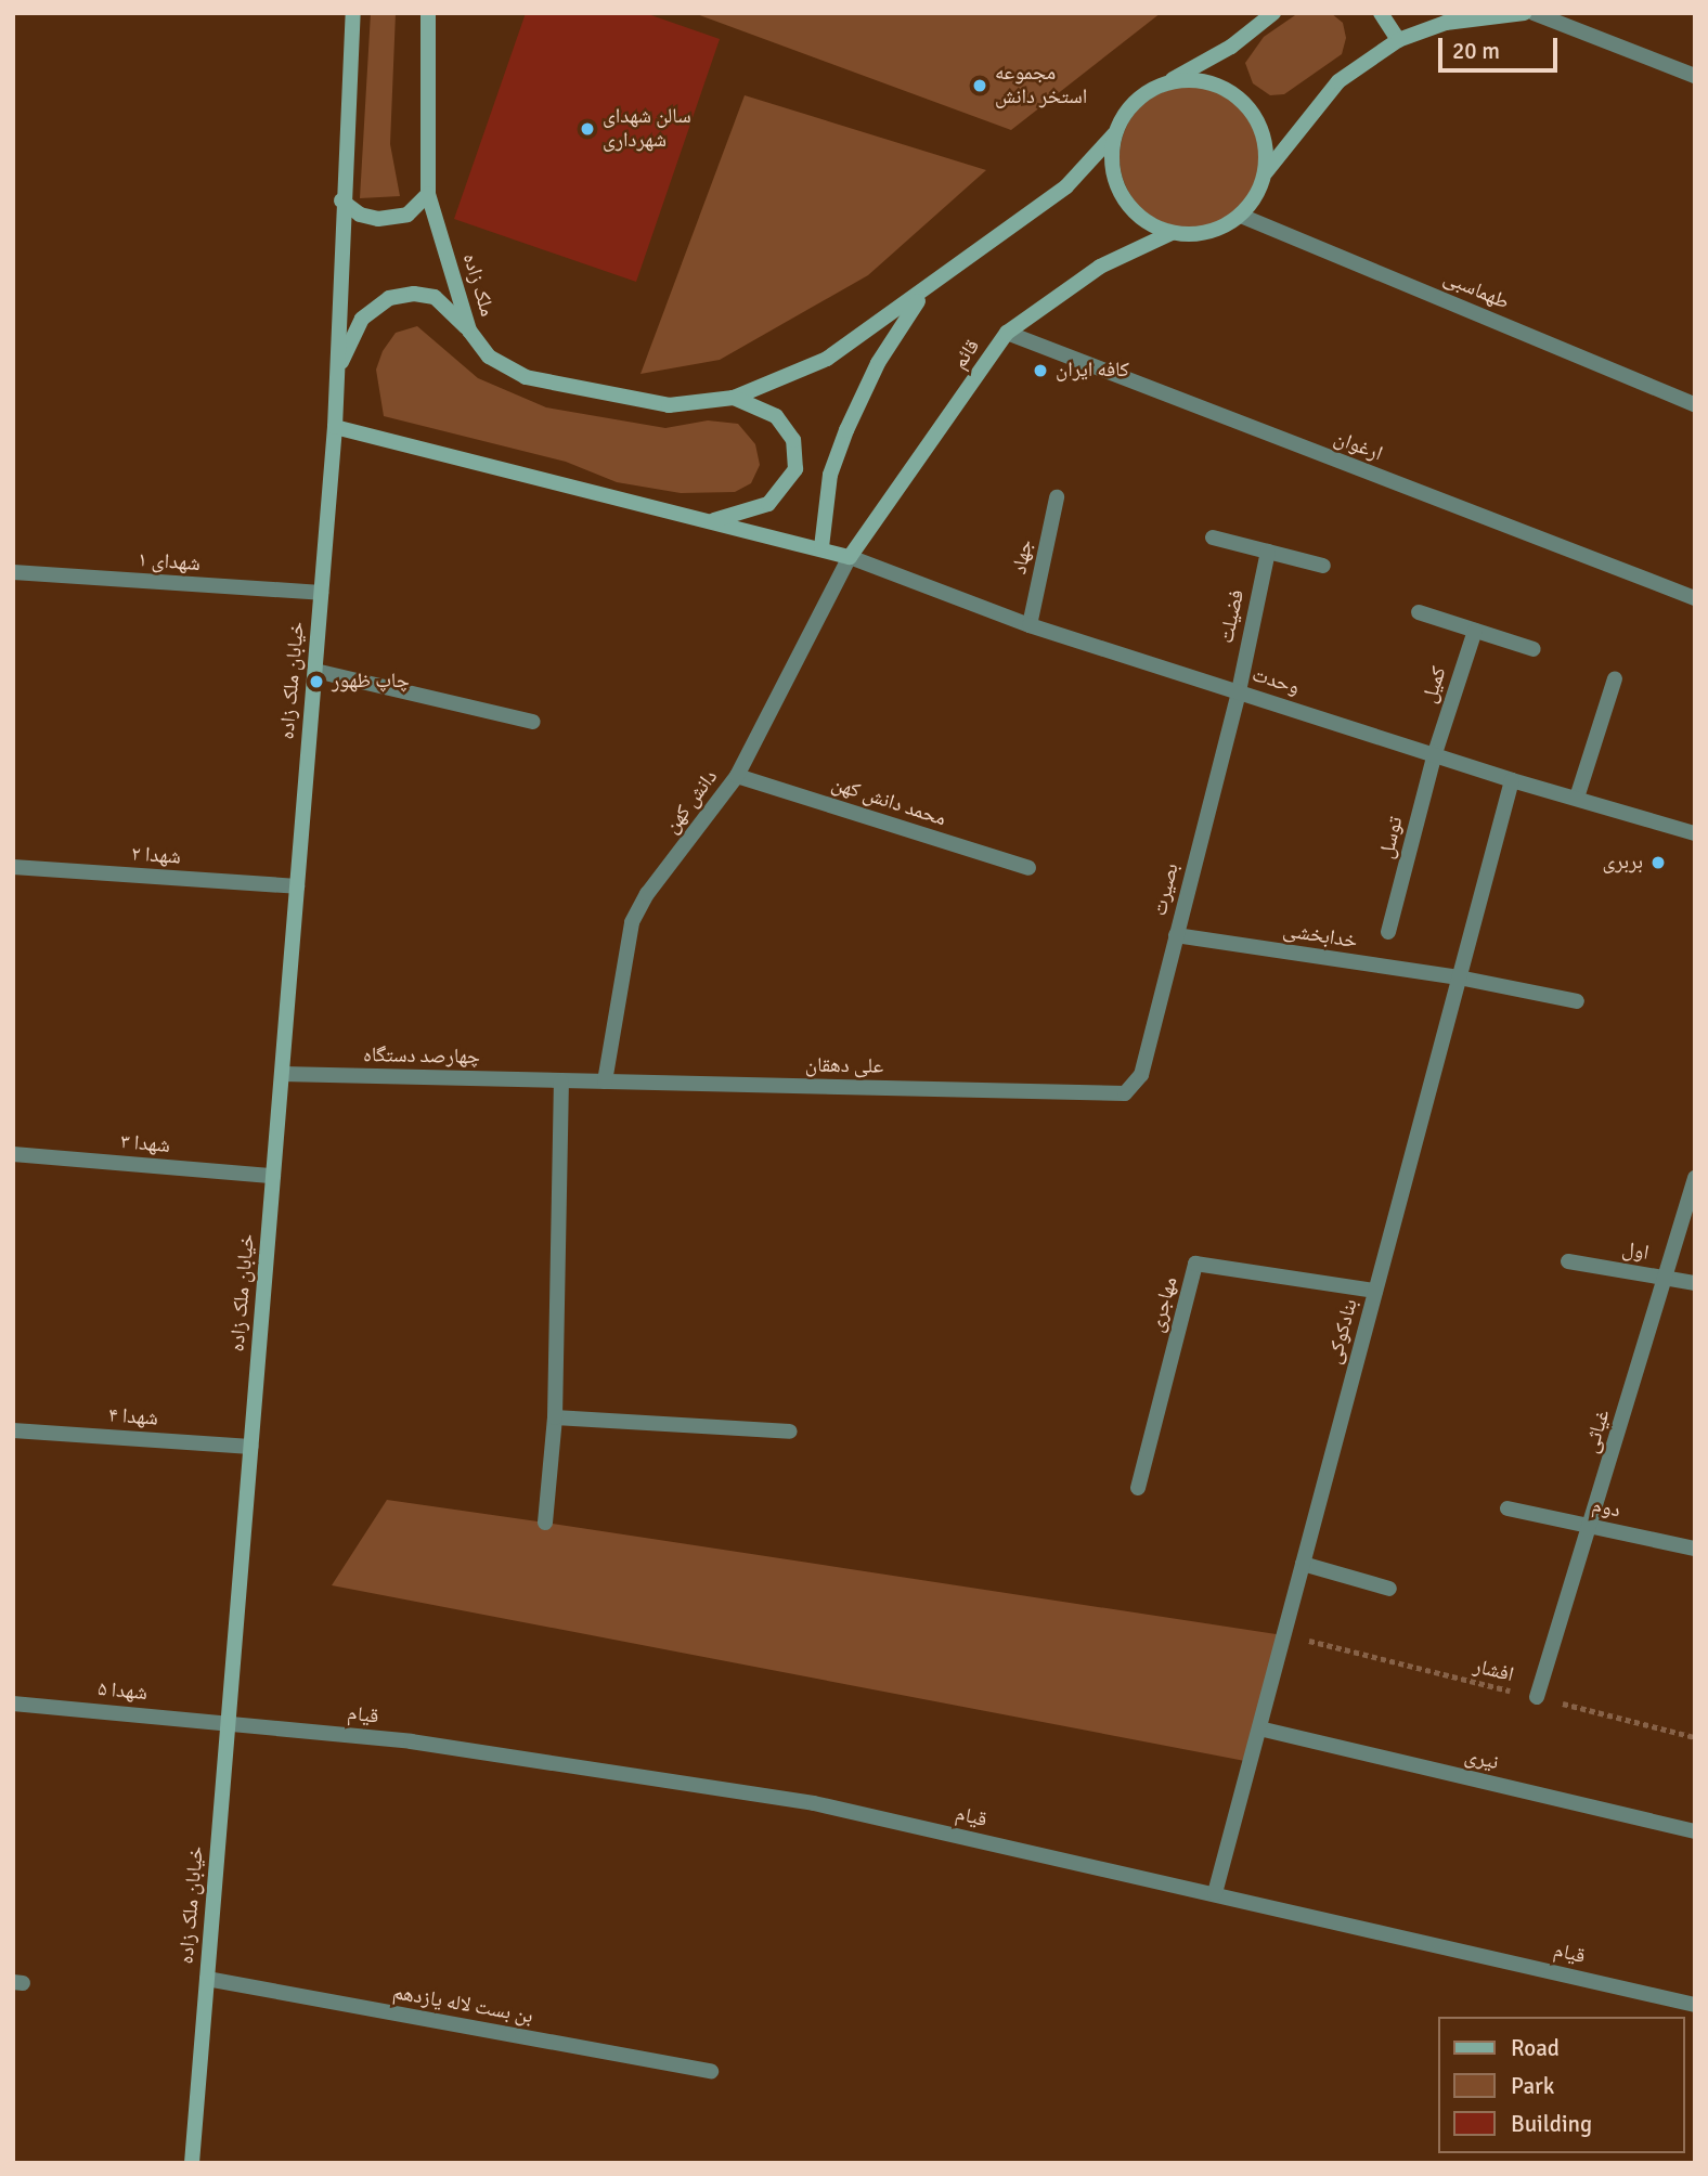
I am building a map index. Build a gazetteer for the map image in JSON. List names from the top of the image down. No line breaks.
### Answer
{"streets":{"main road":["ملک زاده","قائم","خیابان ملک زاده"],"street":["طهماسبی","ارغوان","جهاد","شهدای ۱","فضیلت","وحدت","کمیل","دانش کهن","محمد دانش کهن","توسل","شهدا ۲","بصیرت","خدابخشی","چهارصد دستگاه","علی دهقان","شهدا ۳","اول","مهاجری","بنادکوکی","شهدا ۴","غیاثی","دوم","شهدا ۵","قیام","نیری","بن بست لاله یازدهم"],"path":["افشار"]},"crossings":[["طهماسبی","قائم"],["قائم","ارغوان"],["قائم","وحدت"],["قائم","دانش کهن"],["جهاد","وحدت"],["شهدای ۱","خیابان ملک زاده"],["فضیلت","وحدت"],["فضیلت","بصیرت"],["خیابان ملک زاده","شهدا ۲"],["خیابان ملک زاده","چهارصد دستگاه"],["خیابان ملک زاده","شهدا ۳"],["خیابان ملک زاده","شهدا ۴"],["خیابان ملک زاده","شهدا ۵"],["خیابان ملک زاده","قیام"],["خیابان ملک زاده","بن بست لاله یازدهم"],["وحدت","کمیل"],["وحدت","دانش کهن"],["وحدت","توسل"],["وحدت","بصیرت"],["وحدت","بنادکوکی"],["کمیل","توسل"],["دانش کهن","محمد دانش کهن"],["دانش کهن","علی دهقان"],["بصیرت","خدابخشی"],["بصیرت","علی دهقان"],["خدابخشی","بنادکوکی"],["چهارصد دستگاه","علی دهقان"],["اول","غیاثی"],["مهاجری","بنادکوکی"],["بنادکوکی","افشار"],["بنادکوکی","قیام"],["بنادکوکی","نیری"],["غیاثی","دوم"],["غیاثی","افشار"],["شهدا ۵","قیام"]],"places":["مجموعه استخر دانش","سالن شهدای شهرداری","کافه ایران","چاپ ظهور","بربری"],"legend":["Road","Park","Building"],"scale_bar":"20 m"}
